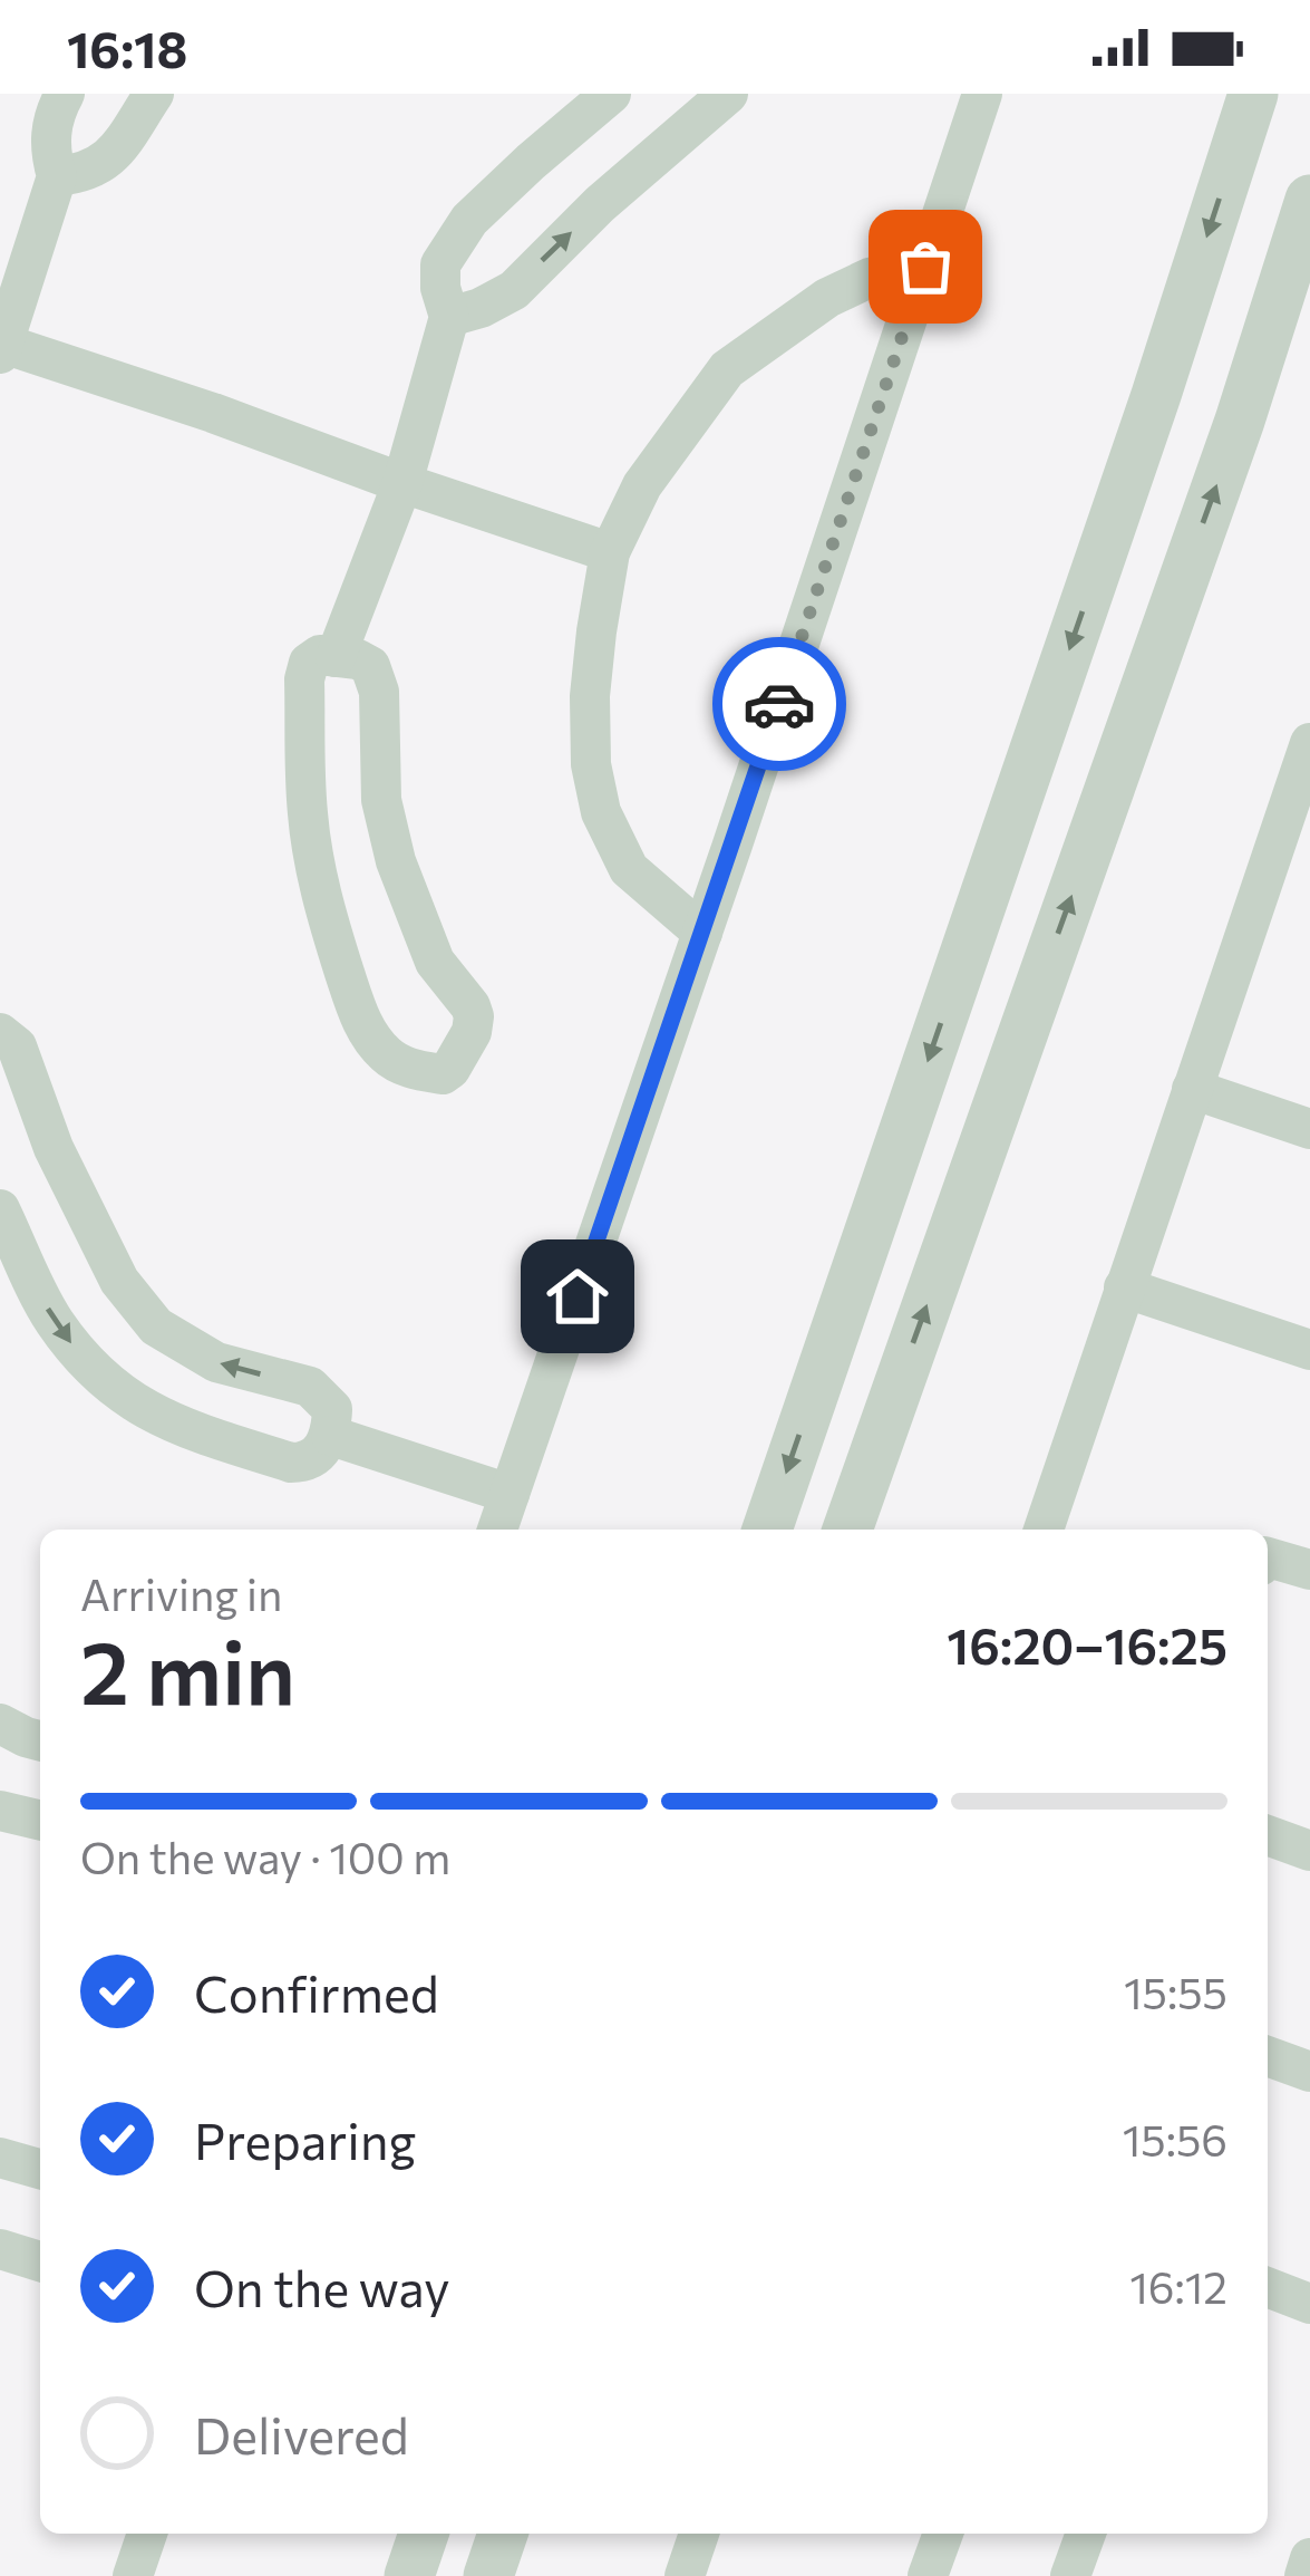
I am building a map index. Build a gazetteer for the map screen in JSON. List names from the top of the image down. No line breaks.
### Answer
{"page":{"status":"16:18","heading":["2 min","Arriving in","16:20–16:25"],"bar":"On the way · 100 m","list":[["Confirmed","15:55"],["Preparing","15:56"],["On the way","16:12"],"Delivered"]}}
